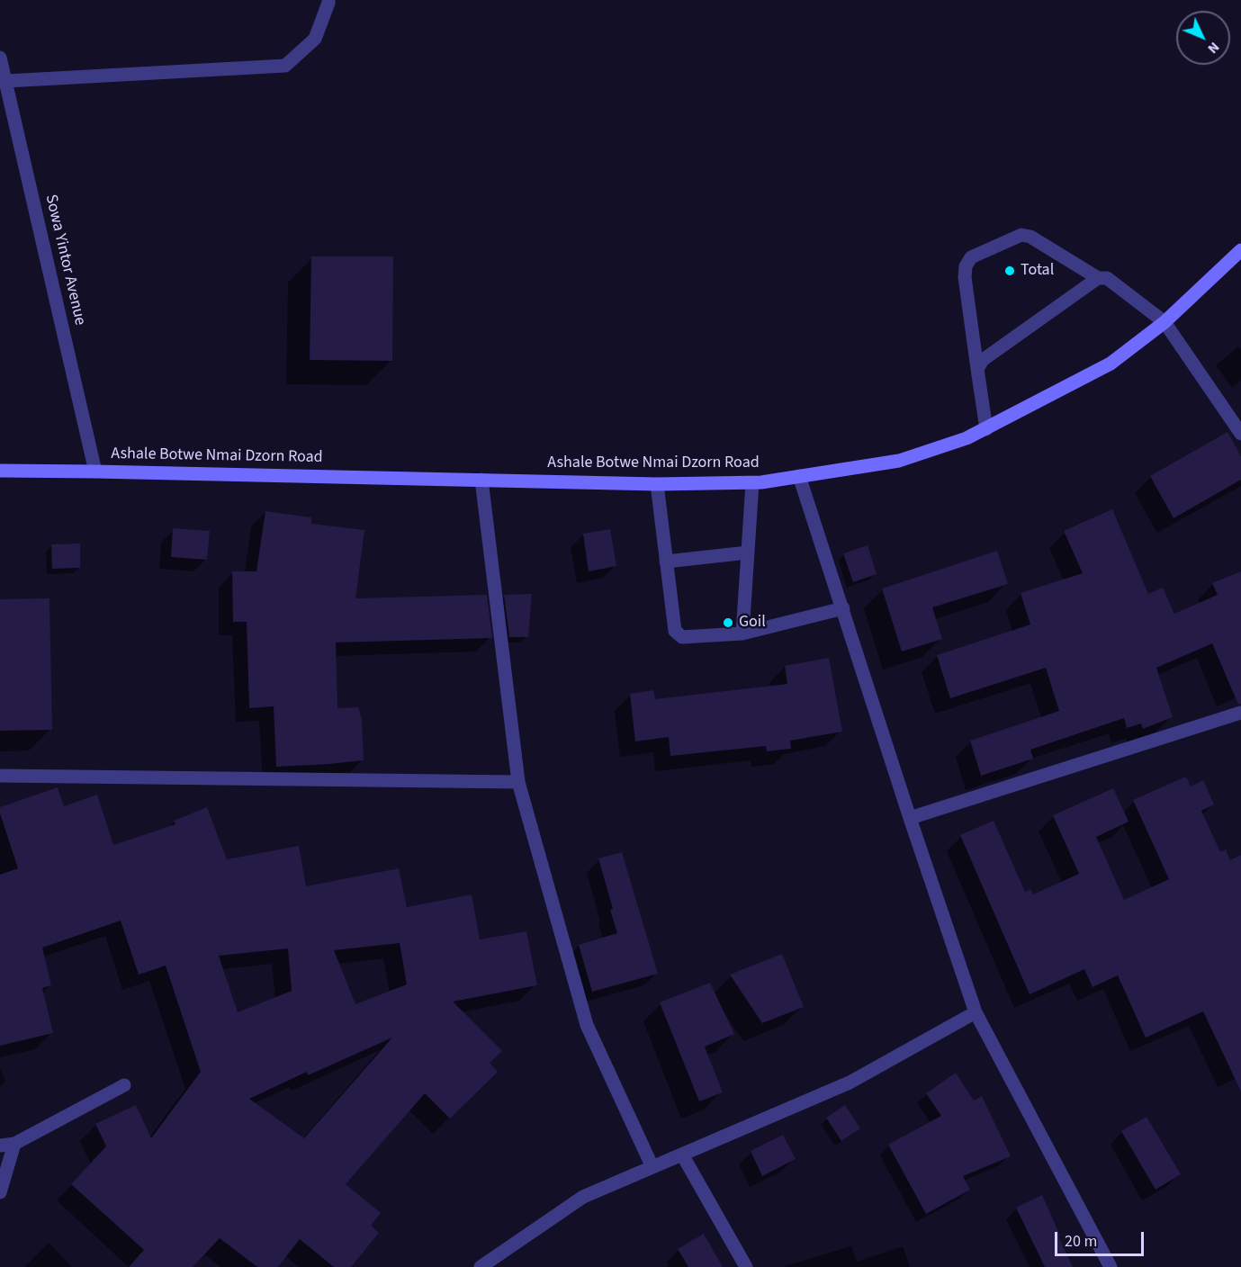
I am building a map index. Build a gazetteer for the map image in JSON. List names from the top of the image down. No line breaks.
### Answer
{"streets":{"main road":["Ashale Botwe Nmai Dzorn Road"],"street":["Sowa Yintor Avenue"]},"crossings":[["Sowa Yintor Avenue","Ashale Botwe Nmai Dzorn Road"]],"places":["Total","Goil"],"scale_bar":"20 m","north":"bottom right"}
